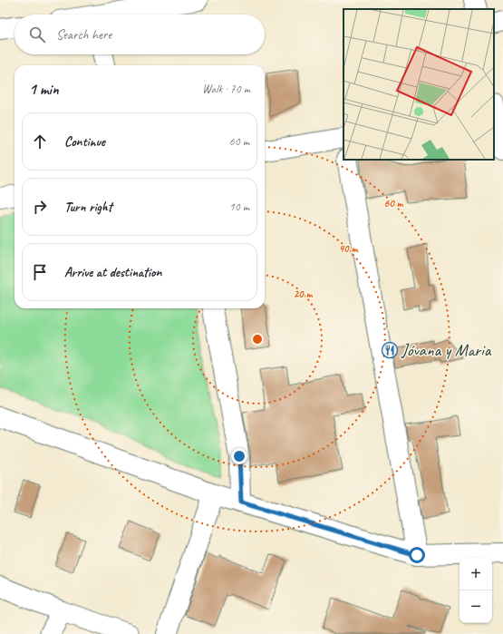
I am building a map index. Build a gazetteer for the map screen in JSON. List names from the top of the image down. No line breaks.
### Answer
{"places":{"restaurant":["Jóvana y Maria"]},"page":{"search":"Search here","heading":["1 min","Walk · 70 m"],"list":[["Continue","60 m"],["Turn right","10 m"],"Arrive at destination"],"map_buttons":["+","−"]},"rings":["60 m","40 m","20 m"]}
